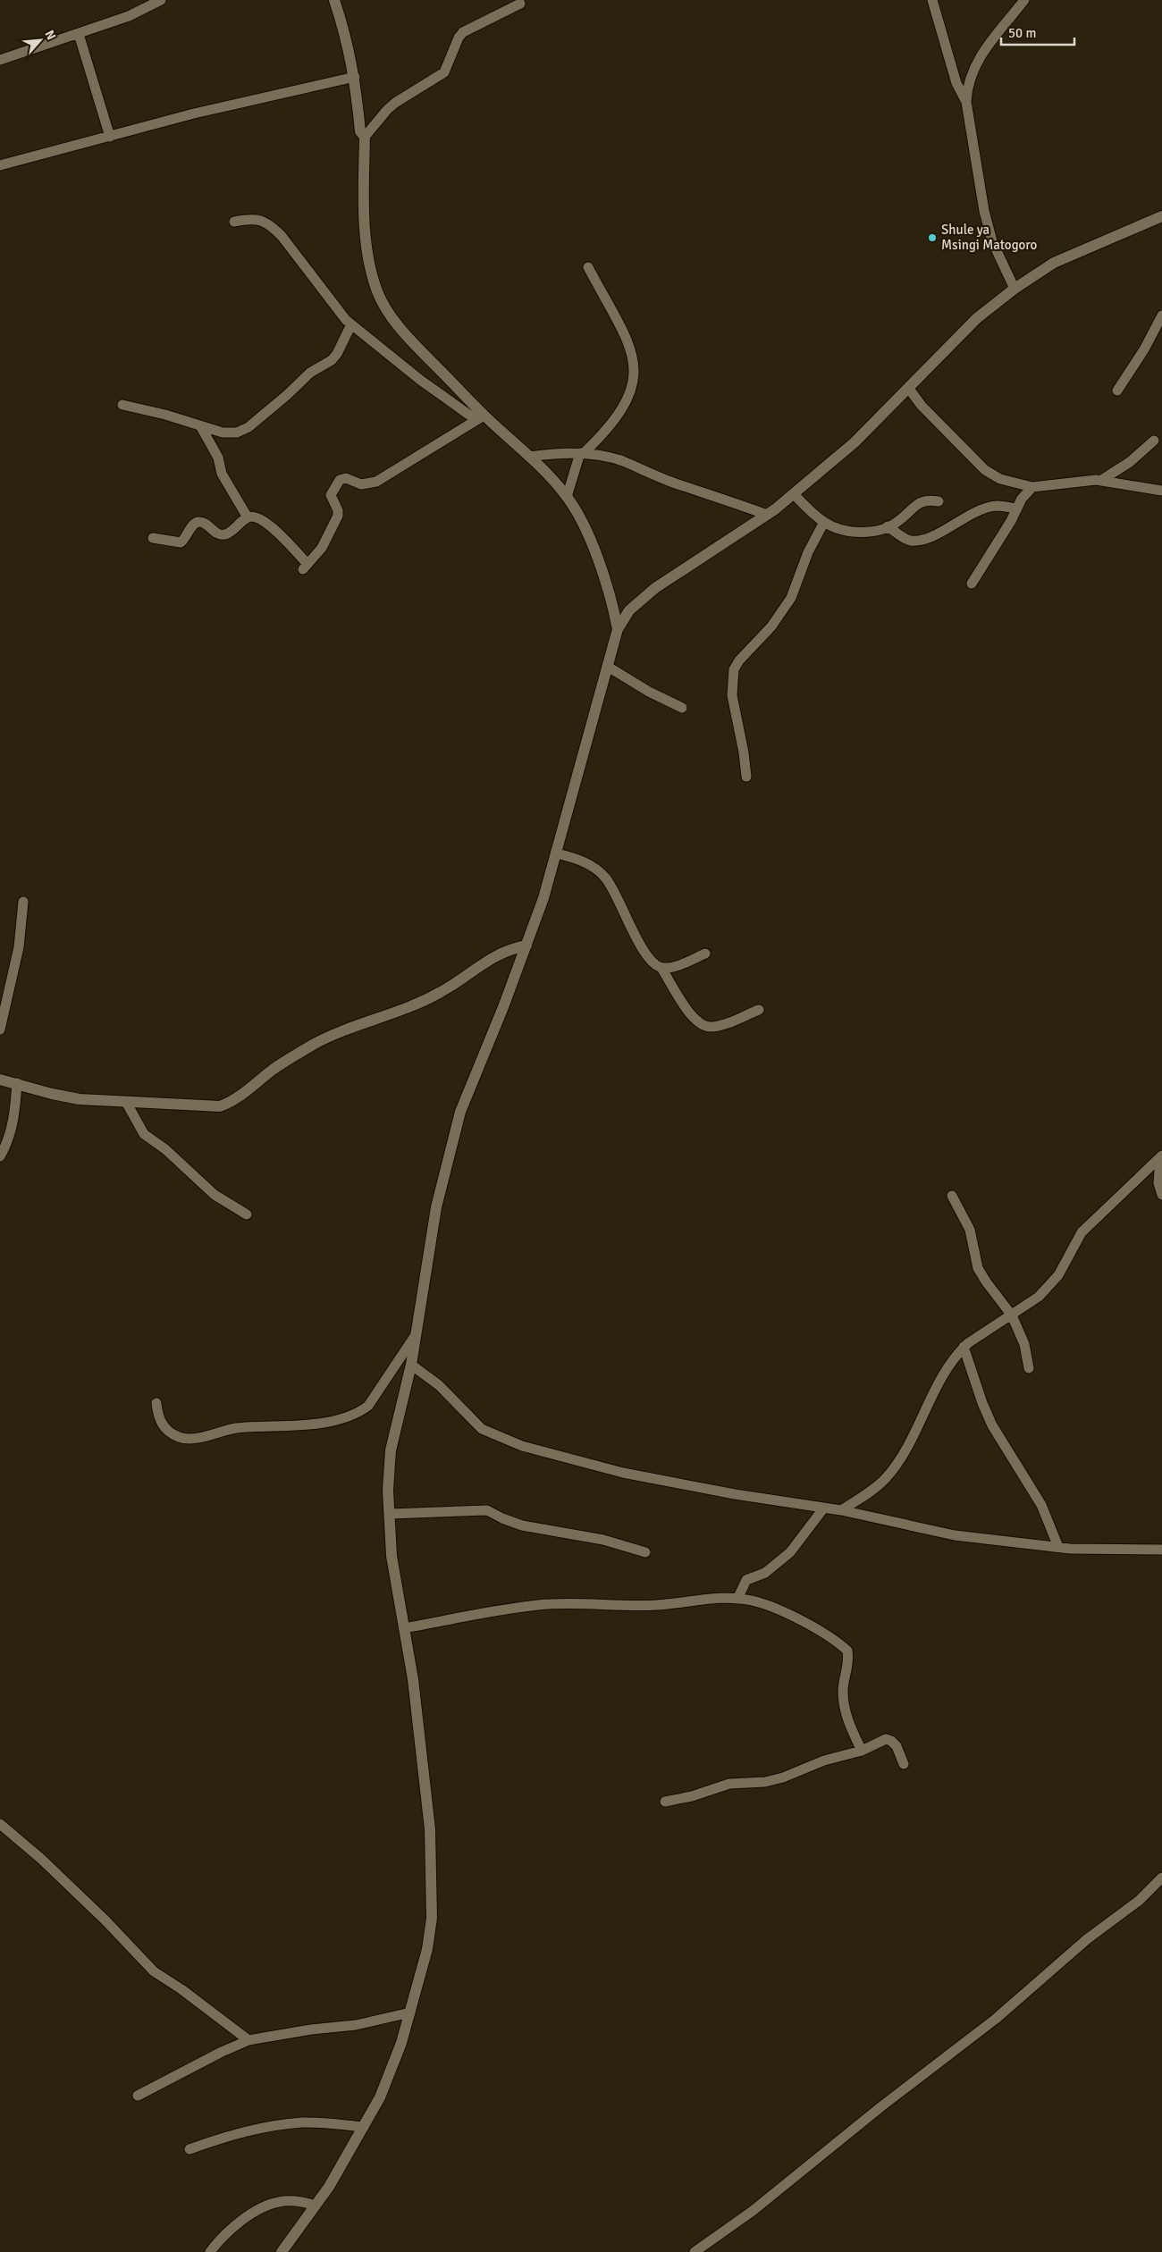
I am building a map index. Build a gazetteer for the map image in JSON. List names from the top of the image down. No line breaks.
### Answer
{"places":["Shule ya Msingi Matogoro"],"scale_bar":"50 m","north":"top right"}
